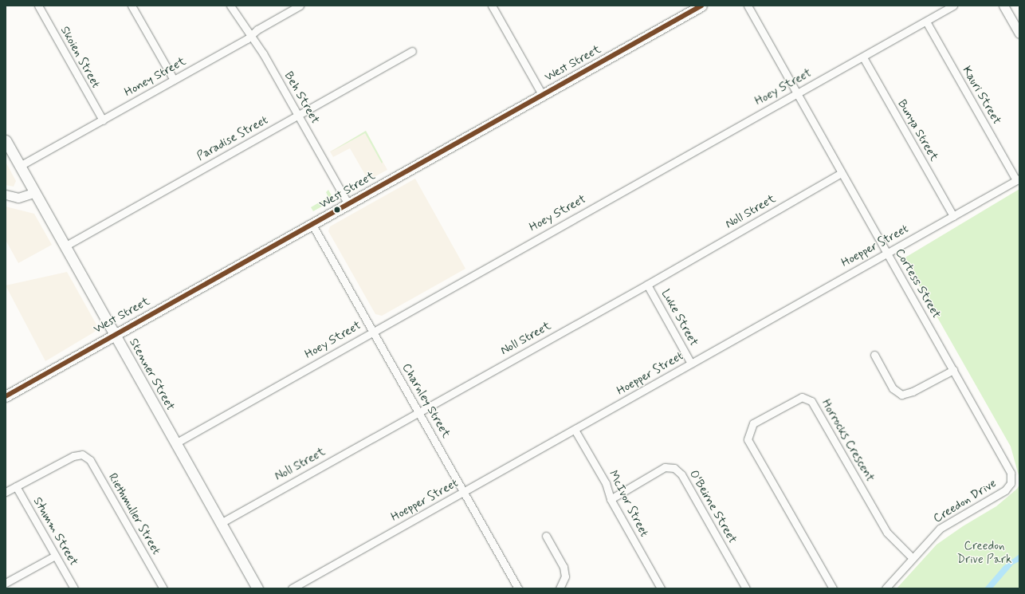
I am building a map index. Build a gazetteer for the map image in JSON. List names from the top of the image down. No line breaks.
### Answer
{"streets":{"main road":["West Street","Stenner Street"],"street":["Skoien Street","Honey Street","Hoey Street","Kauri Street","Beh Street","Bunya Street","Paradise Street","Noll Street","Hoepper Street","Cortess Street","Luke Street","Charnley Street","Horrocks Crescent","Creedon Drive","McIvor Street","O'Beirne Street","Riethmuller Street","Stumm Street"]},"crossings":[["Skoien Street","Honey Street"],["West Street","Beh Street"],["West Street","Stenner Street"],["West Street","Charnley Street"],["Honey Street","Beh Street"],["Honey Street","Stenner Street"],["Hoey Street","Kauri Street"],["Hoey Street","Bunya Street"],["Hoey Street","Cortess Street"],["Hoey Street","Stenner Street"],["Hoey Street","Charnley Street"],["Kauri Street","Hoepper Street"],["Beh Street","Paradise Street"],["Bunya Street","Hoepper Street"],["Paradise Street","Stenner Street"],["Noll Street","Cortess Street"],["Noll Street","Luke Street"],["Noll Street","Stenner Street"],["Noll Street","Charnley Street"],["Hoepper Street","Cortess Street"],["Hoepper Street","Luke Street"],["Hoepper Street","Charnley Street"],["Hoepper Street","McIvor Street"],["Cortess Street","Creedon Drive"],["Horrocks Crescent","Creedon Drive"],["McIvor Street","O'Beirne Street"],["Riethmuller Street","Stumm Street"]],"parks":["Creedon Drive Park"]}
